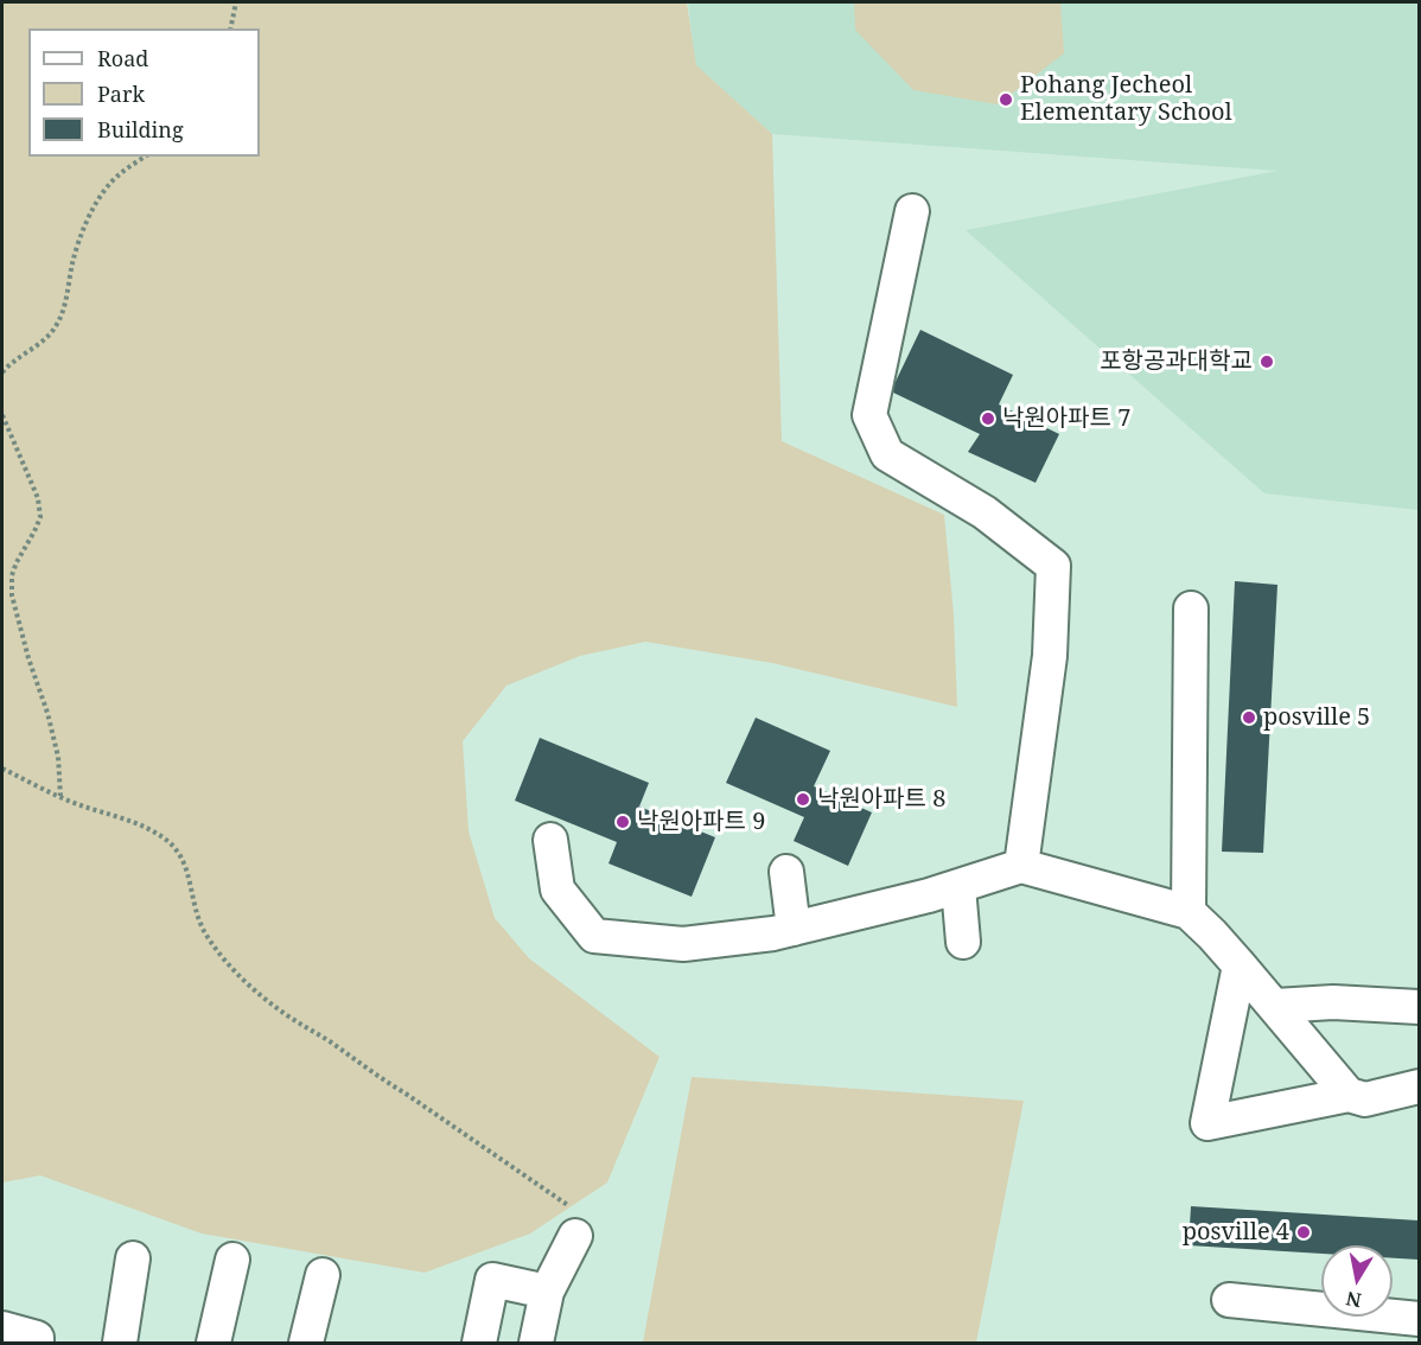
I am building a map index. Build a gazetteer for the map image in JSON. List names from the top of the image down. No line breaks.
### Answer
{"places":["Pohang Jecheol Elementary School","포항공과대학교","낙원아파트 7","posville 5","낙원아파트 8","낙원아파트 9","posville 4"],"legend":["Road","Park","Building"],"north":"bottom"}
